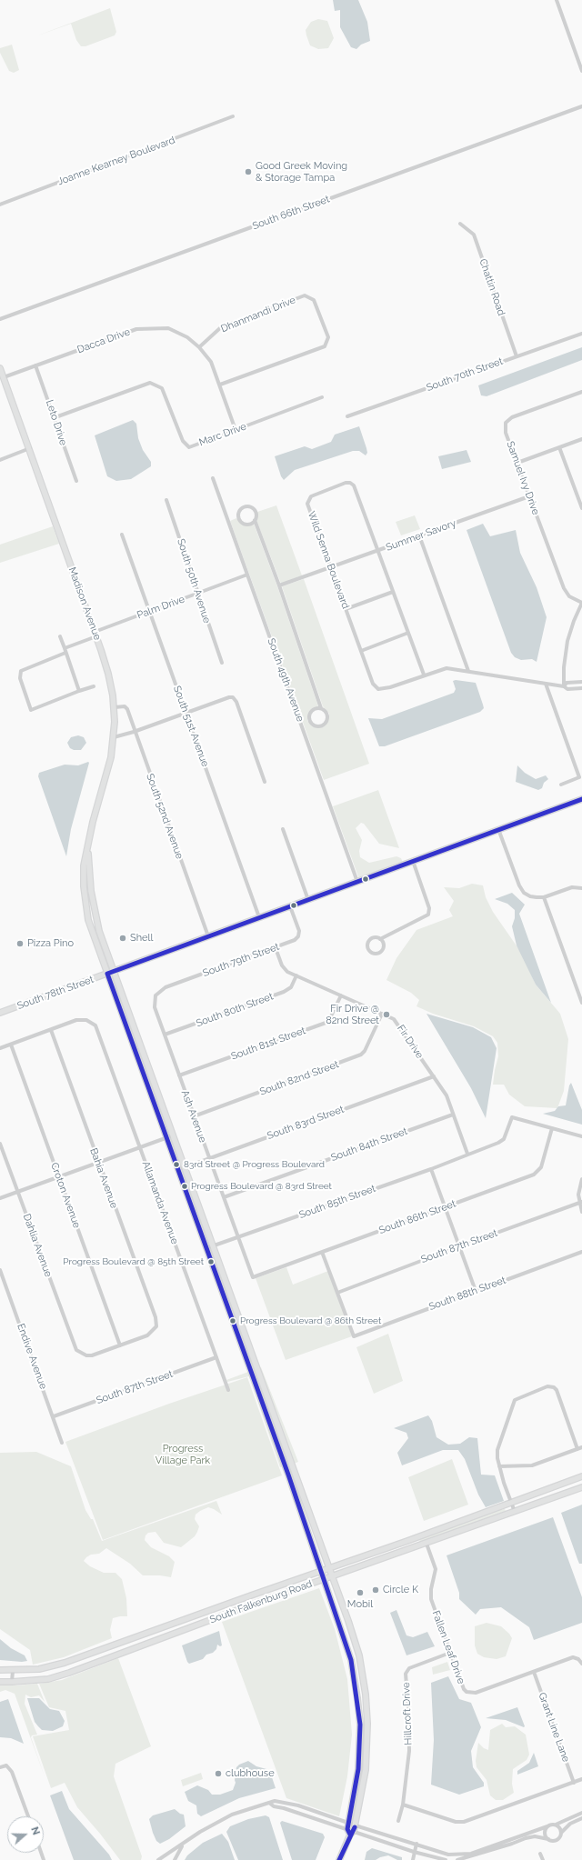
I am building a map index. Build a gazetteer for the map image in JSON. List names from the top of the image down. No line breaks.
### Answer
{"streets":{"main road":["Madison Avenue","South 78th Street","South Falkenburg Road"],"street":["Joanne Kearney Boulevard","South 66th Street","Chattin Road","Dhanmandi Drive","Dacca Drive","South 70th Street","Leto Drive","Marc Drive","Samuel Ivy Drive","Summer Savory","Wild Senna Boulevard","South 50th Avenue","Palm Drive","South 49th Avenue","South 51st Avenue","South 52nd Avenue","South 79th Street","South 80th Street","Fir Drive","South 81st Street","South 82nd Street","Ash Avenue","South 83rd Street","South 84th Street","Bahia Avenue","Croton Avenue","South 85th Street","Allamanda Avenue","South 86th Street","Dahlia Avenue","South 87th Street","South 88th Street","Endive Avenue","Fallen Leaf Drive","Hillcroft Drive","Grant Line Lane"]},"crossings":[["Chattin Road","South 70th Street"],["Dhanmandi Drive","Dacca Drive"],["Dacca Drive","Leto Drive"],["Dacca Drive","Marc Drive"],["Dacca Drive","Madison Avenue"],["Leto Drive","Marc Drive"],["Samuel Ivy Drive","Summer Savory"],["Samuel Ivy Drive","Wild Senna Boulevard"],["Summer Savory","Wild Senna Boulevard"],["South 50th Avenue","Palm Drive"],["Madison Avenue","Palm Drive"],["Madison Avenue","South 52nd Avenue"],["Madison Avenue","South 78th Street"],["Madison Avenue","South 83rd Street"],["Madison Avenue","South 85th Street"],["Madison Avenue","South Falkenburg Road"],["Palm Drive","South 49th Avenue"],["Palm Drive","South 51st Avenue"],["South 49th Avenue","South 78th Street"],["South 51st Avenue","South 78th Street"],["South 52nd Avenue","South 78th Street"],["South 79th Street","South 78th Street"],["South 79th Street","Fir Drive"],["South 79th Street","Ash Avenue"],["South 80th Street","Fir Drive"],["South 80th Street","Ash Avenue"],["Fir Drive","South 81st Street"],["Fir Drive","South 82nd Street"],["Fir Drive","South 83rd Street"],["Fir Drive","South 84th Street"],["Fir Drive","South 85th Street"],["South 81st Street","Ash Avenue"],["South 82nd Street","Ash Avenue"],["Ash Avenue","South 83rd Street"],["Ash Avenue","South 84th Street"],["Ash Avenue","South 85th Street"],["Ash Avenue","South 86th Street"],["Bahia Avenue","Croton Avenue"],["Bahia Avenue","Allamanda Avenue"],["Bahia Avenue","Dahlia Avenue"],["Croton Avenue","Dahlia Avenue"],["South 85th Street","South 86th Street"],["Allamanda Avenue","South 87th Street"],["South 87th Street","South 88th Street"],["South 87th Street","Endive Avenue"],["South Falkenburg Road","Fallen Leaf Drive"],["Fallen Leaf Drive","Hillcroft Drive"],["Fallen Leaf Drive","Grant Line Lane"]],"parks":["Progress Village Park"],"places":["Good Greek Moving & Storage Tampa","Shell","Pizza Pino","Fir Drive @ 82nd Street","83rd Street @ Progress Boulevard","Progress Boulevard @ 83rd Street","Progress Boulevard @ 85th Street","Progress Boulevard @ 86th Street","Circle K","Mobil","clubhouse"],"north":"right"}
